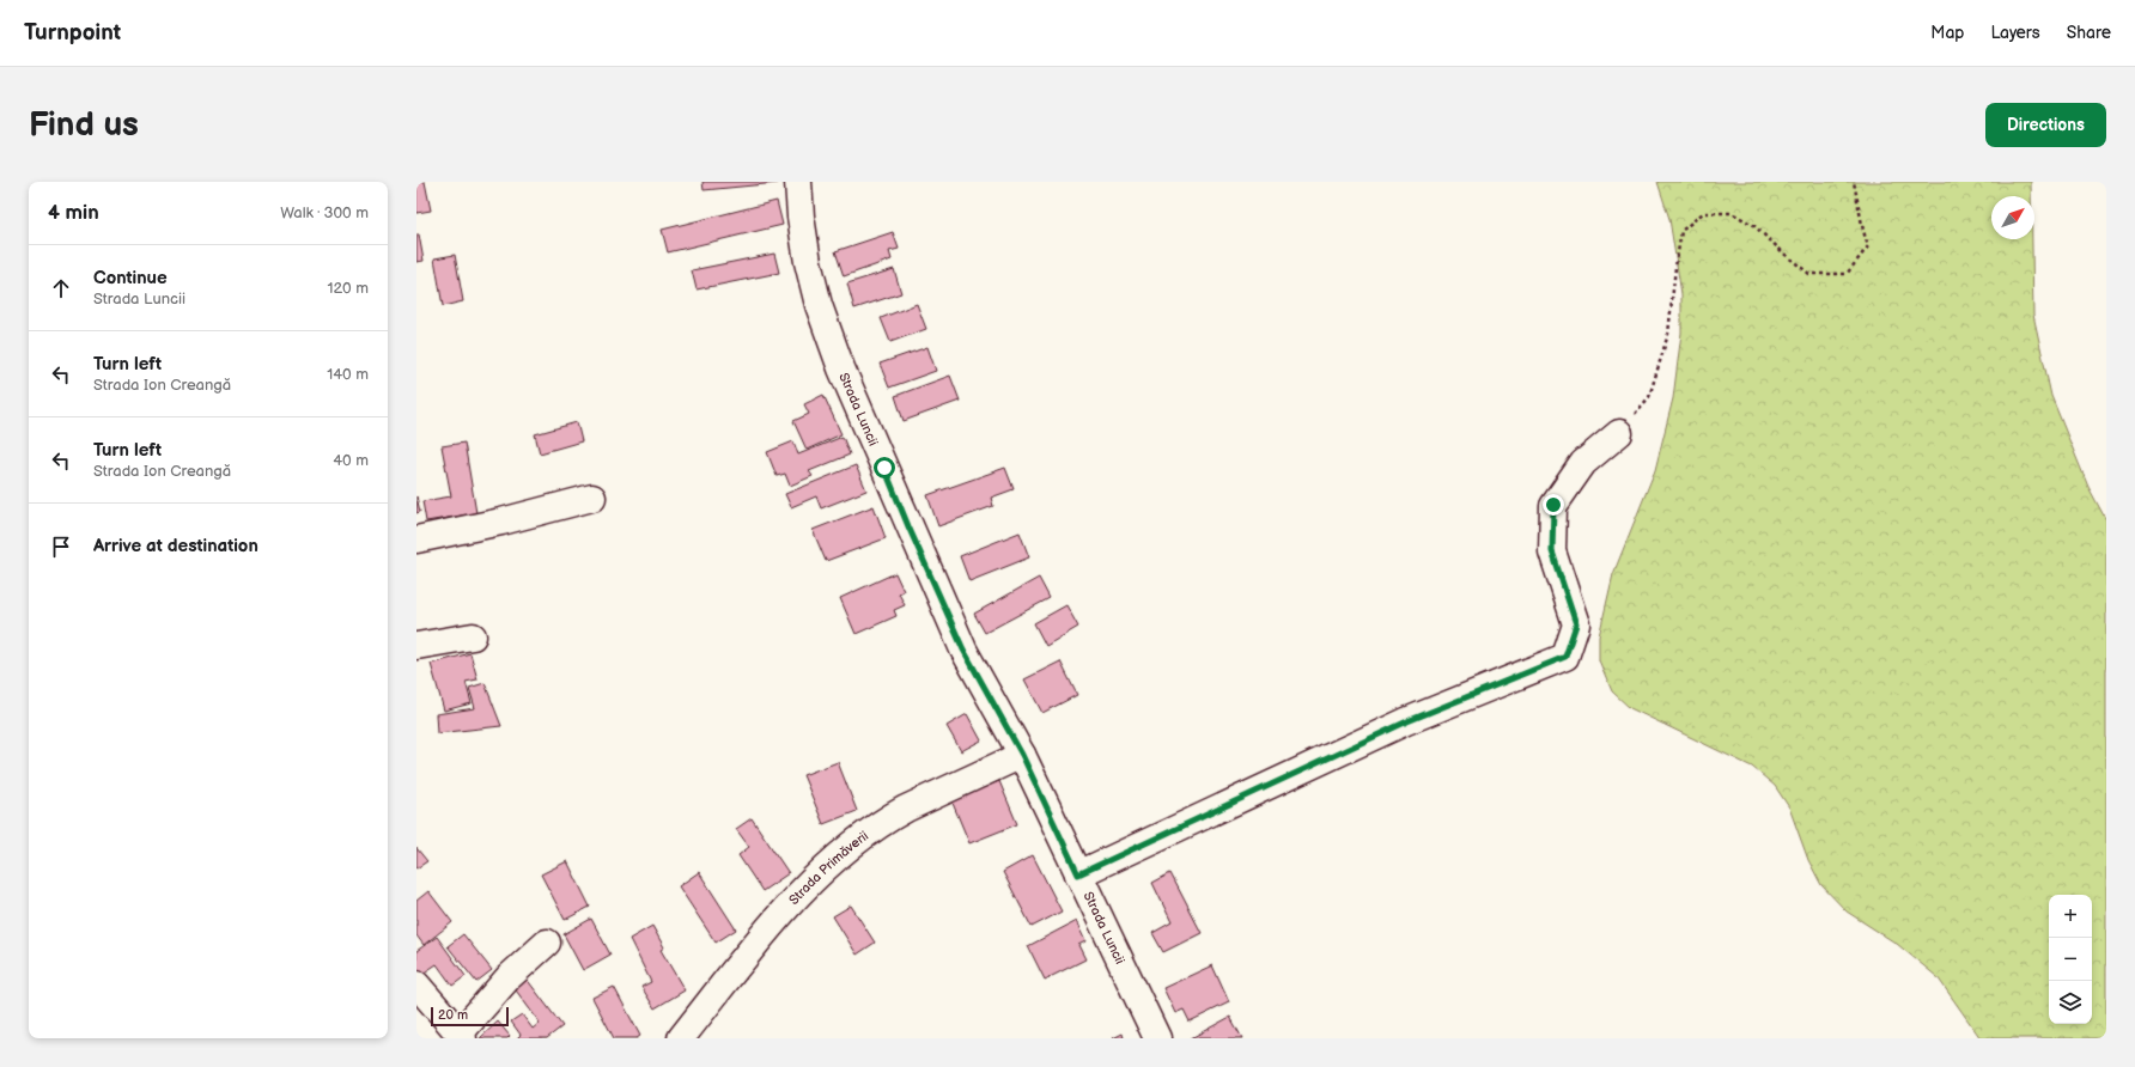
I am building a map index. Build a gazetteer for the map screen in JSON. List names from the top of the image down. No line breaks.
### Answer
{"streets":{"street":["Strada Luncii","Strada Primăverii"]},"crossings":[["Strada Luncii","Strada Primăverii"]],"scale_bar":"20 m","north":"top right","page":{"header":"Turnpoint","nav":["Map","Layers","Share"],"buttons":"Directions","title":"Find us","heading":["4 min","Walk · 300 m"],"list":[["Continue","Strada Luncii","120 m"],["Turn left","Strada Ion Creangă","140 m"],["Turn left","Strada Ion Creangă","40 m"],"Arrive at destination"],"map_buttons":["+","−"],"scale":"20 m"}}
